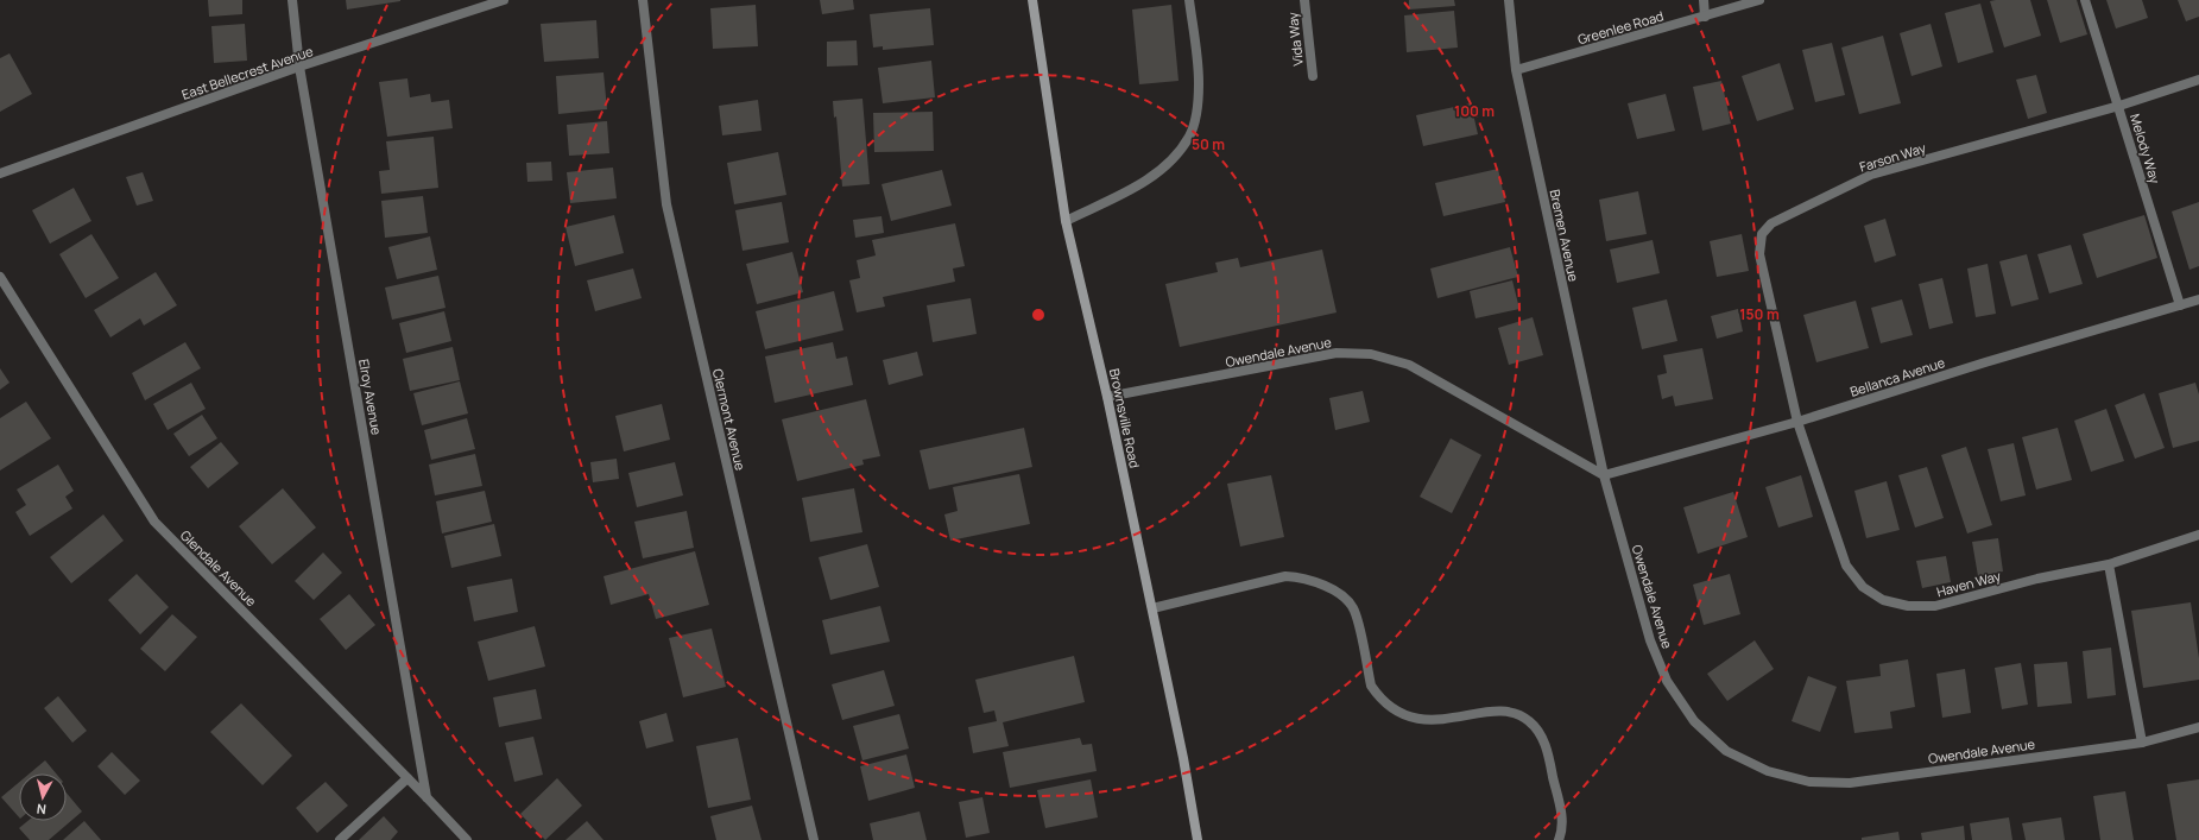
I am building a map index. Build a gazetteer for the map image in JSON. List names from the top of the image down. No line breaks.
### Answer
{"streets":{"main road":["Brownsville Road"],"street":["Greenlee Road","Vida Way","East Bellecrest Avenue","Melody Way","Farson Way","Bremen Avenue","Owendale Avenue","Bellanca Avenue","Elroy Avenue","Clermont Avenue","Glendale Avenue","Haven Way"]},"crossings":[["Greenlee Road","Bremen Avenue"],["East Bellecrest Avenue","Elroy Avenue"],["Melody Way","Farson Way"],["Melody Way","Bellanca Avenue"],["Farson Way","Bellanca Avenue"],["Farson Way","Haven Way"],["Bremen Avenue","Owendale Avenue"],["Bremen Avenue","Bellanca Avenue"],["Owendale Avenue","Bellanca Avenue"],["Owendale Avenue","Brownsville Road"],["Bellanca Avenue","Haven Way"],["Elroy Avenue","Glendale Avenue"]],"north":"bottom","rings":["100 m","50 m","150 m"]}
